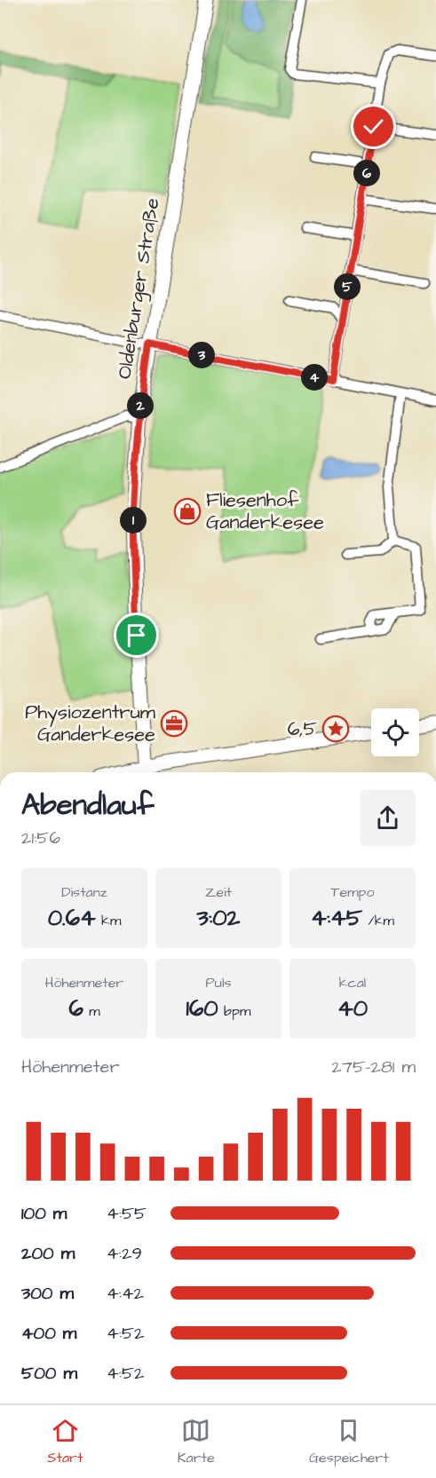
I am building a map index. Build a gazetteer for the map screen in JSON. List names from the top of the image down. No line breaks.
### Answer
{"streets":{"main road":["Oldenburger Straße"]},"places":{"shop":["Fliesenhof Ganderkesee"],"office":["Physiozentrum Ganderkesee"],"place":["6,5"]},"page":{"pins":["6","5","3","4","2","1"],"heading":["Abendlauf","21:56"],"stats":[["Distanz","0.64 km"],["Zeit","3:02"],["Tempo","4:45 /km"],["Höhenmeter","6 m"],["Puls","160 bpm"],["kcal","40"]],"chart":["Höhenmeter","275–281 m"],"list":[{"name":"100 m","note":"4:55"},{"name":"200 m","note":"4:29"},{"name":"300 m","note":"4:42"},{"name":"400 m","note":"4:52"},{"name":"500 m","note":"4:52"}],"tabs":["Start","Karte","Gespeichert"]}}
